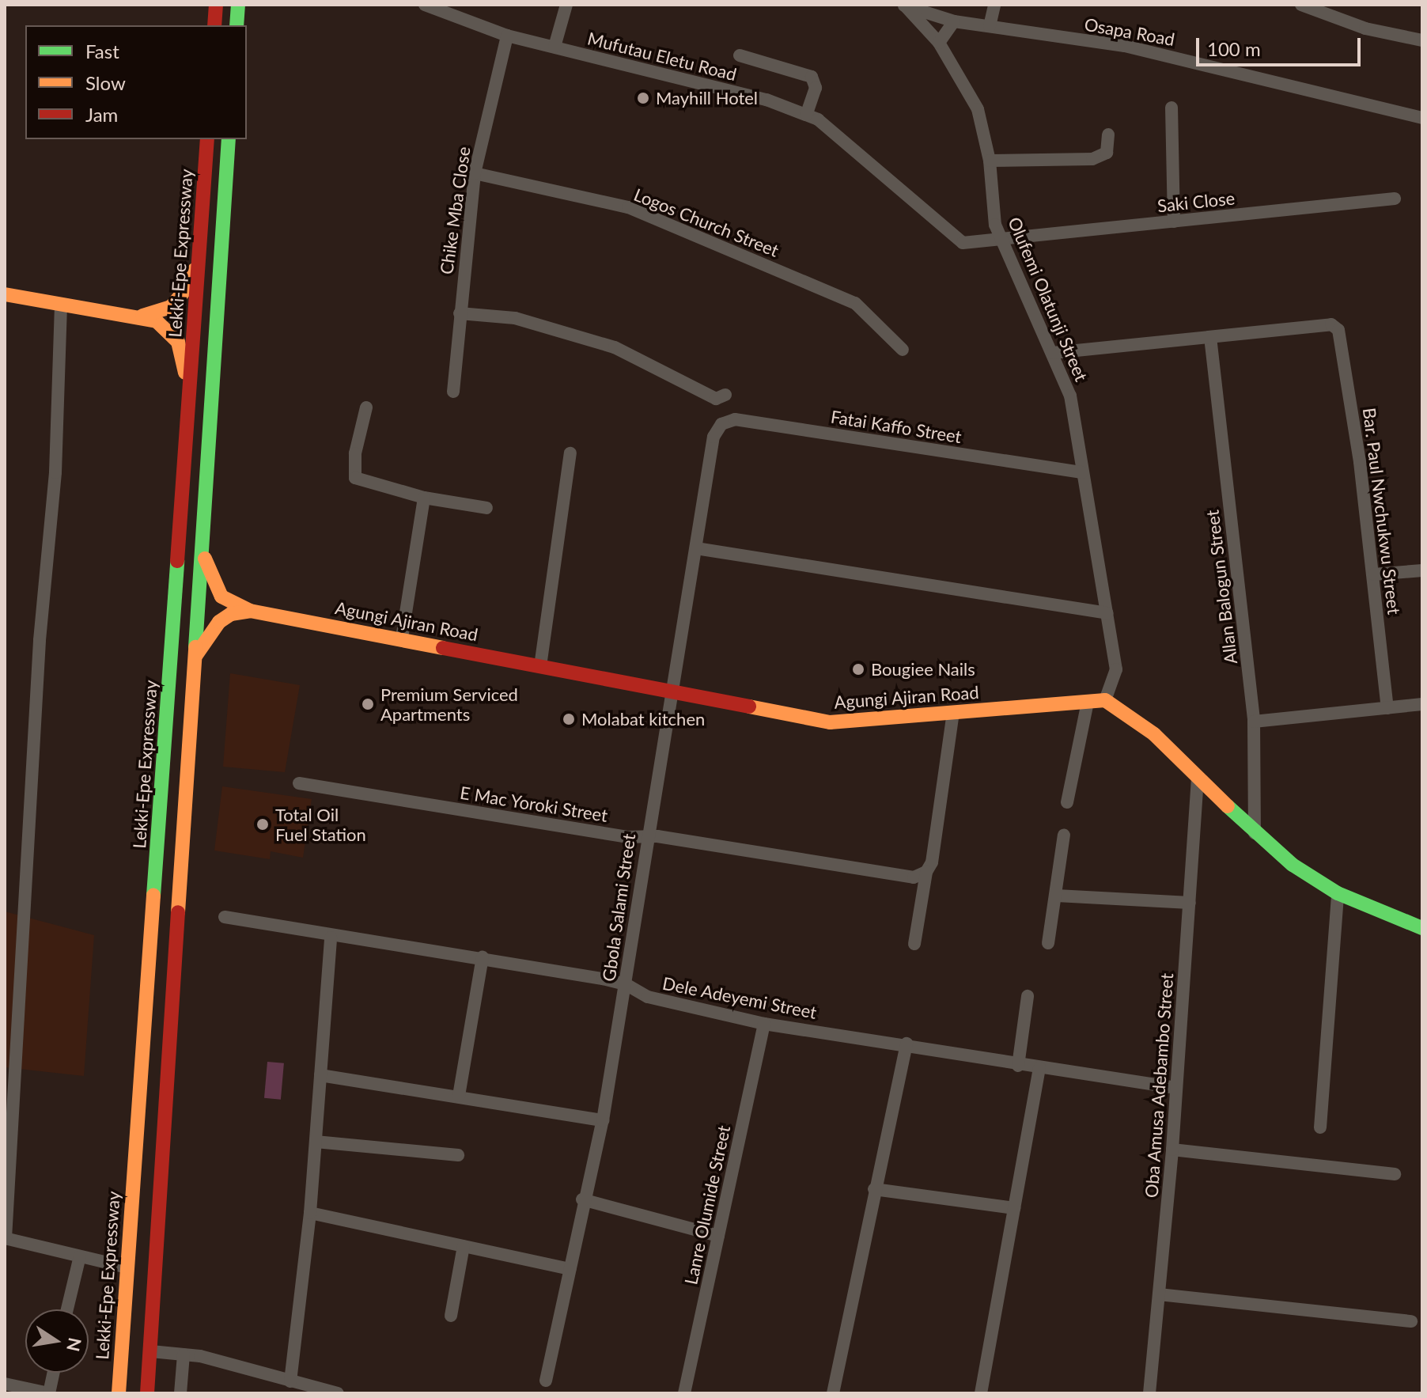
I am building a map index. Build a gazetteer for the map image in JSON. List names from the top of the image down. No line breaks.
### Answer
{"streets":{"main road":["Lekki-Epe Expressway","Agungi Ajiran Road"],"street":["Osapa Road","Mufutau Eletu Road","Saki Close","Chike Mba Close","Logos Church Street","Olufemi Olatunji Street","Fatai Kaffo Street","Bar. Paul Nwchukwu Street","Allan Balogun Street","E Mac Yoroki Street","Gbola Salami Street","Dele Adeyemi Street","Oba Amusa Adebambo Street","Lanre Olumide Street"]},"crossings":[["Osapa Road","Olufemi Olatunji Street"],["Mufutau Eletu Road","Saki Close"],["Mufutau Eletu Road","Chike Mba Close"],["Mufutau Eletu Road","Olufemi Olatunji Street"],["Saki Close","Olufemi Olatunji Street"],["Chike Mba Close","Logos Church Street"],["Olufemi Olatunji Street","Fatai Kaffo Street"],["Olufemi Olatunji Street","Agungi Ajiran Road"],["Fatai Kaffo Street","Gbola Salami Street"],["Bar. Paul Nwchukwu Street","Allan Balogun Street"],["Agungi Ajiran Road","Gbola Salami Street"],["E Mac Yoroki Street","Gbola Salami Street"],["Gbola Salami Street","Dele Adeyemi Street"],["Dele Adeyemi Street","Oba Amusa Adebambo Street"],["Dele Adeyemi Street","Lanre Olumide Street"]],"places":["Mayhill Hotel","Bougiee Nails","Premium Serviced Apartments","Molabat kitchen","Total Oil Fuel Station"],"legend":["Fast","Slow","Jam"],"scale_bar":"100 m","north":"right"}
